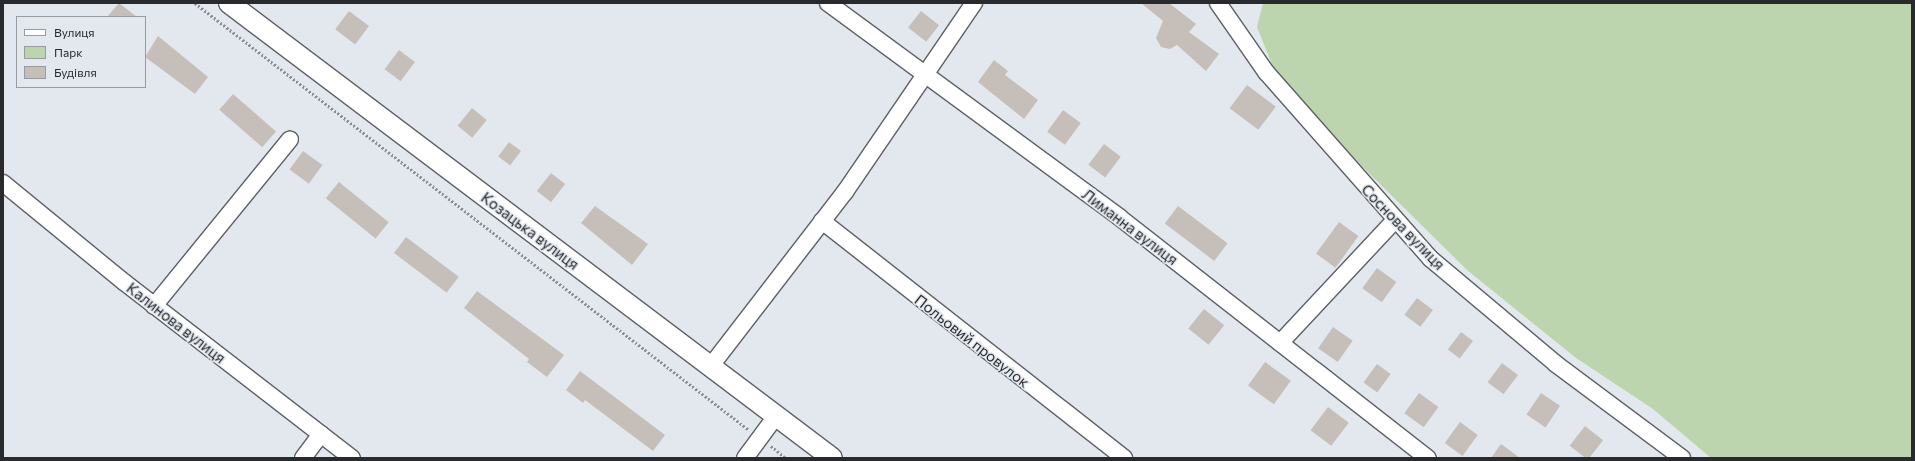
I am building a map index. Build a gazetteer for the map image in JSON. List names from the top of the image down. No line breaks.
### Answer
{"streets":{"main road":["Козацька вулиця"],"street":["Лиманна вулиця","Соснова вулиця","Калинова вулиця","Польовий провулок"]},"legend":["Вулиця","Парк","Будівля"]}
